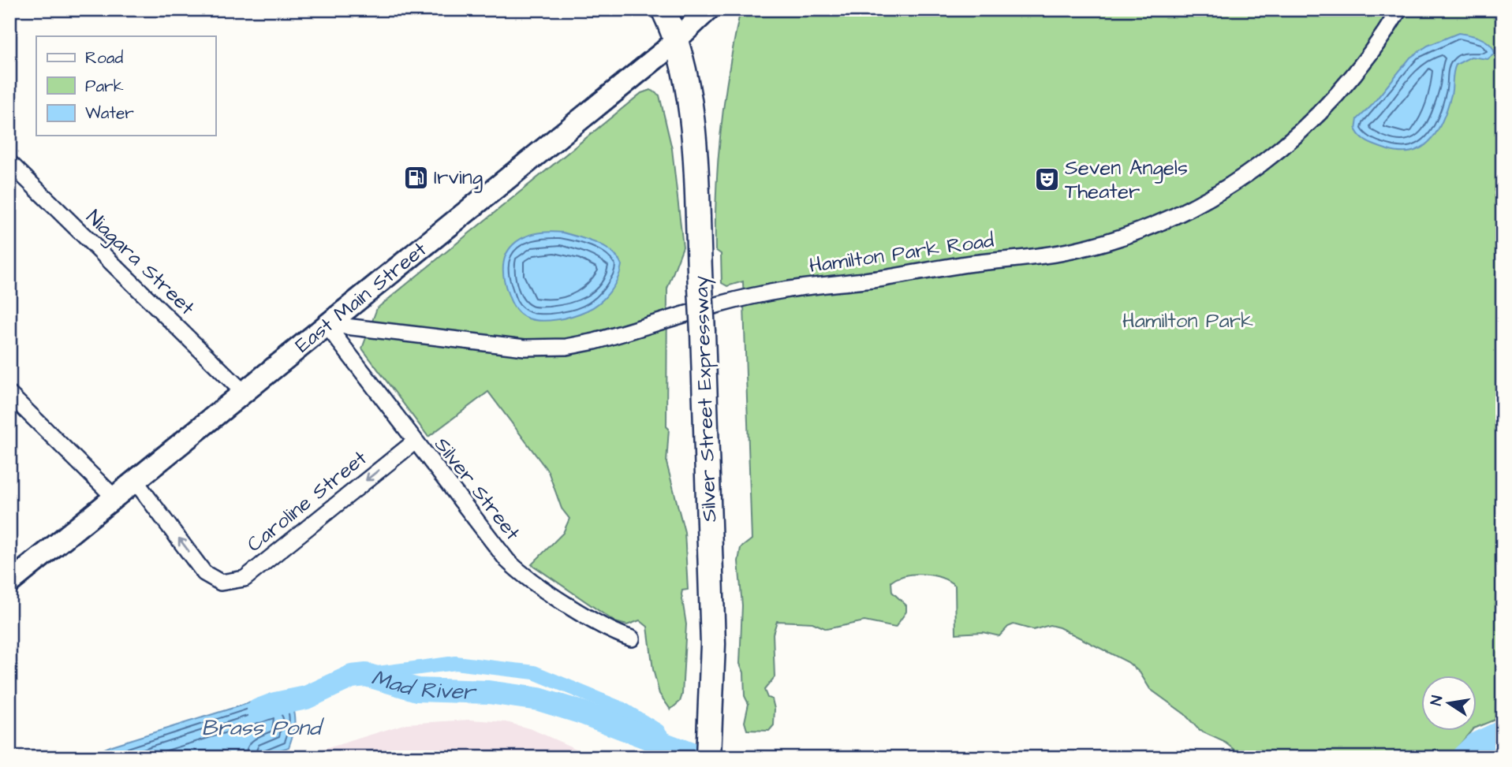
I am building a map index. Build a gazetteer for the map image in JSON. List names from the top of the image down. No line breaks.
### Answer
{"streets":{"main road":["East Main Street","Silver Street Expressway"],"street":["Hamilton Park Road","Niagara Street","Silver Street","Caroline Street"]},"crossings":[["Hamilton Park Road","East Main Street"],["Hamilton Park Road","Silver Street"],["Niagara Street","East Main Street"],["East Main Street","Silver Street Expressway"],["East Main Street","Silver Street"],["East Main Street","Caroline Street"],["Silver Street","Caroline Street"]],"water":["Mad River","Brass Pond"],"parks":["Hamilton Park"],"places":{"fuel station":["Irving"],"theatre":["Seven Angels Theater"]},"legend":["Road","Park","Water"],"north":"left"}
